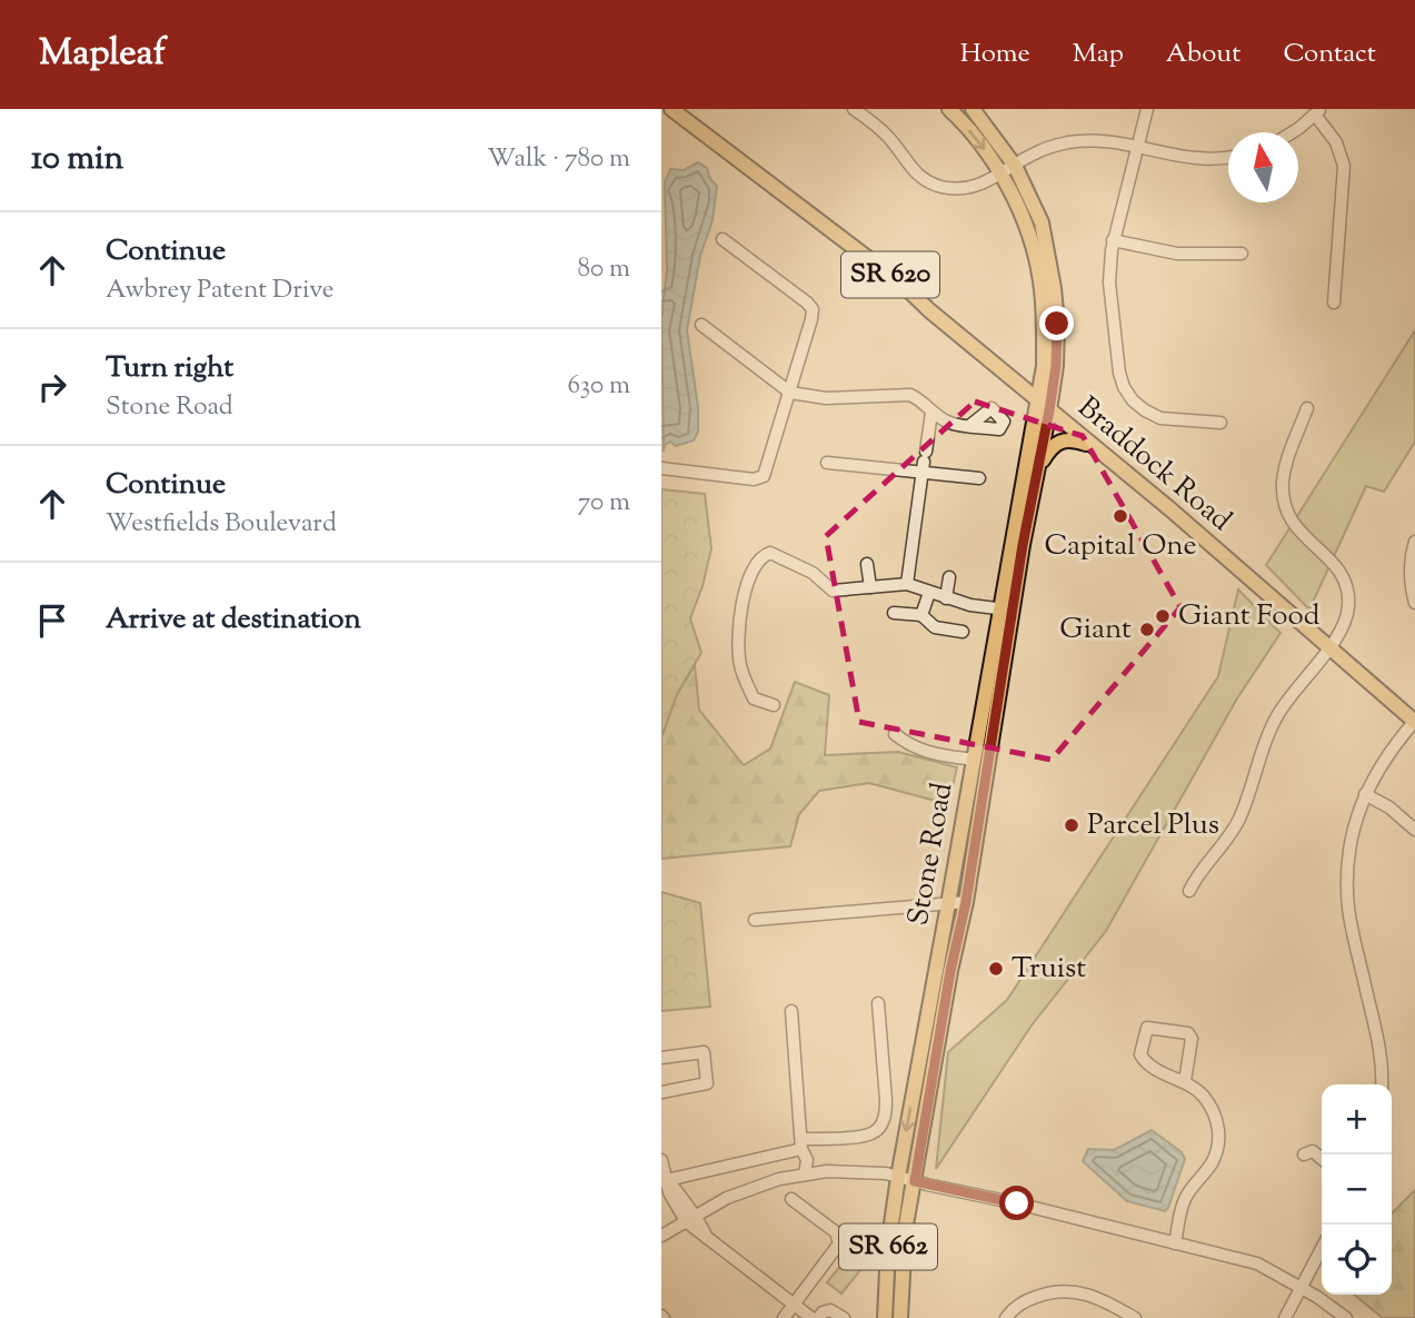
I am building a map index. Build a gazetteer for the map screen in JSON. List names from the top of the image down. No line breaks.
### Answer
{"streets":{"main road":["SR 620","Braddock Road","Stone Road","SR 662"]},"crossings":[["Braddock Road","Stone Road"],["Braddock Road","SR 662"],["Stone Road","SR 662"]],"places":["Capital One","Giant Food","Giant","Parcel Plus","Truist"],"north":"top","page":{"header":"Mapleaf","nav":["Home","Map","About","Contact"],"heading":["10 min","Walk · 780 m"],"list":[["Continue","Awbrey Patent Drive","80 m"],["Turn right","Stone Road","630 m"],["Continue","Westfields Boulevard","70 m"],"Arrive at destination"],"map_buttons":["+","−"]}}
